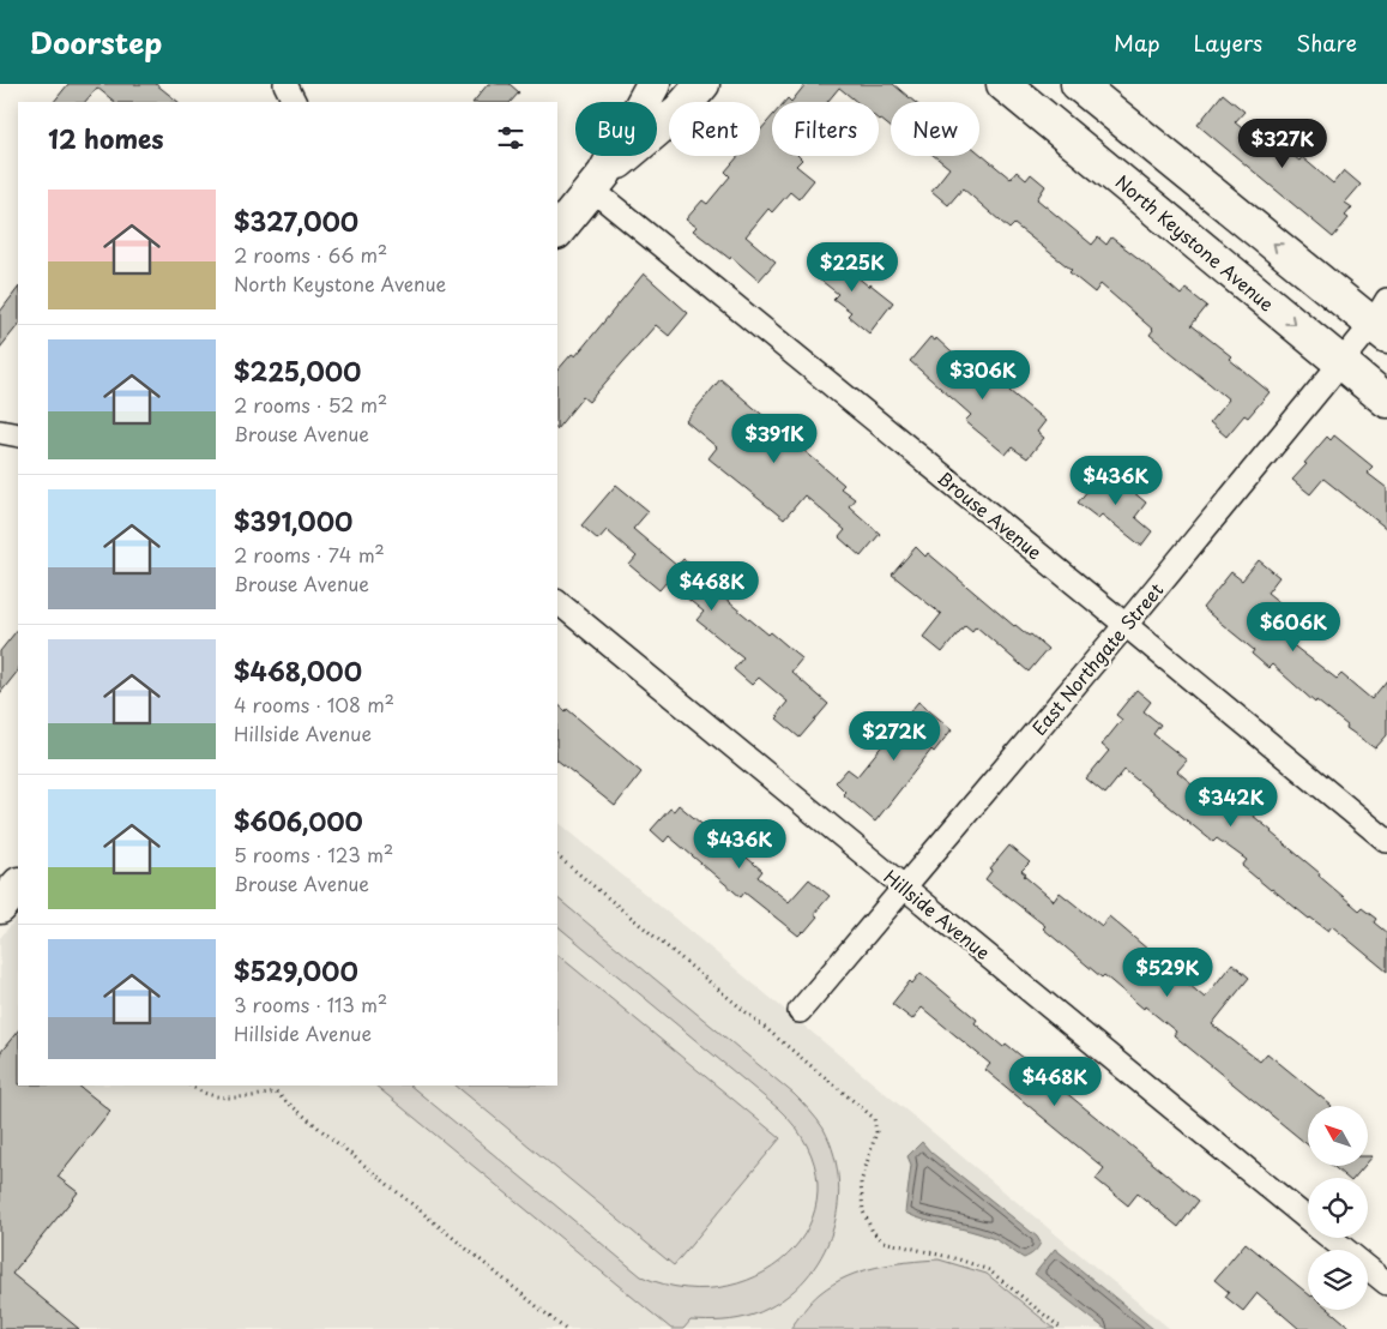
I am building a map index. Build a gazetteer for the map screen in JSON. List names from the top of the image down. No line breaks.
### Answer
{"streets":{"main road":["North Keystone Avenue"],"street":["Brouse Avenue","East Northgate Street","Hillside Avenue"]},"crossings":[["North Keystone Avenue","East Northgate Street"],["Brouse Avenue","East Northgate Street"],["East Northgate Street","Hillside Avenue"]],"north":"top left","page":{"header":"Doorstep","nav":["Map","Layers","Share"],"chip":["Buy","Rent","Filters","New"],"heading":"12 homes","price":["$327K","$225K","$306K","$391K","$436K","$468K","$606K","$272K","$342K","$436K","$529K","$468K"],"list":[{"name":"$327,000","note":"2 rooms · 66 m² · North Keystone Avenue"},{"name":"$225,000","note":"2 rooms · 52 m² · Brouse Avenue"},{"name":"$391,000","note":"2 rooms · 74 m² · Brouse Avenue"},{"name":"$468,000","note":"4 rooms · 108 m² · Hillside Avenue"},{"name":"$606,000","note":"5 rooms · 123 m² · Brouse Avenue"},{"name":"$529,000","note":"3 rooms · 113 m² · Hillside Avenue"}]}}
